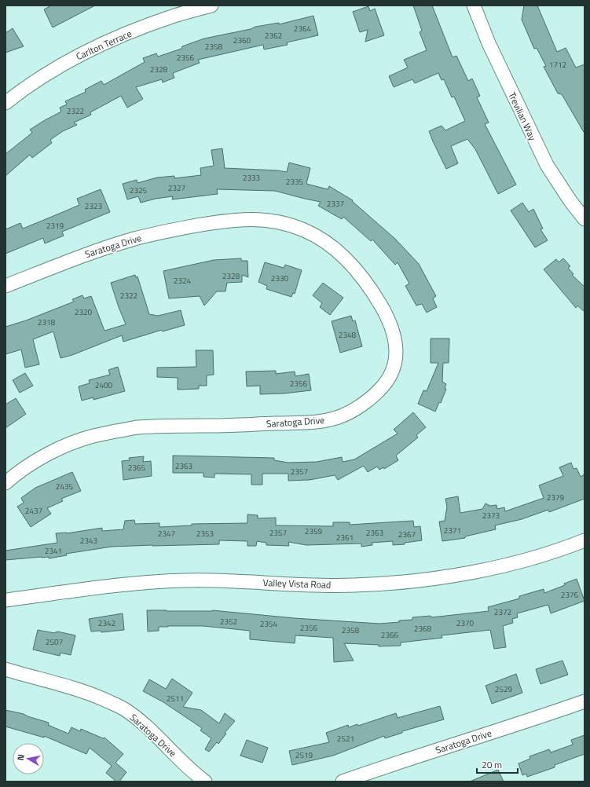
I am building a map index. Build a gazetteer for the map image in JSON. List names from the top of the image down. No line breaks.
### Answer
{"streets":{"street":["Carlton Terrace","Trevilian Way","Saratoga Drive","Valley Vista Road"]},"house_numbers":["2364","2362","2360","2358","2356","1712","2328","2322","2333","2335","2327","2325","2337","2323","2319","2328","2330","2324","2322","2320","2318","2348","2356","2400","2363","2365","2357","2435","2379","2437","2373","2371","2359","2357","2363","2347","2353","2367","2361","2343","2341","2376","2372","2352","2342","2370","2354","2356","2368","2358","2366","2507","2529","2511","2521","2519"],"scale_bar":"20 m","north":"left"}
